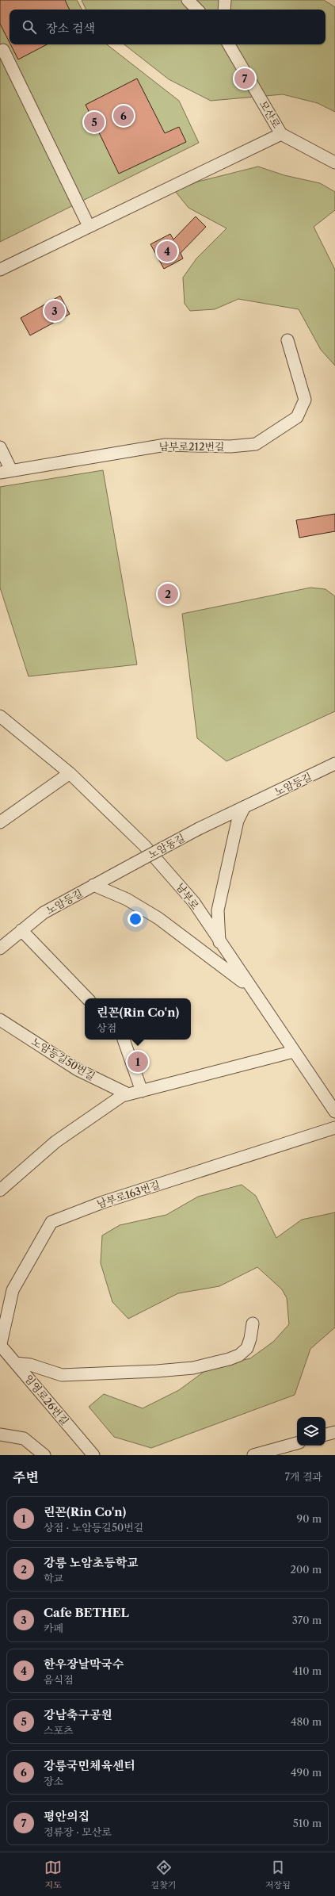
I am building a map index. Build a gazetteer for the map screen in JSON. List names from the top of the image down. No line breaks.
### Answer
{"streets":{"street":["모산로","남부로212번길","노암등길","노암동길","남부로","노암등길50번길","남부로163번길","임영로26번길"]},"crossings":[["노암등길","노암동길"],["남부로163번길","임영로26번길"]],"page":{"search":"장소 검색","pins":["7","6","5","4","3","2","1"],"popup":["린꼰(Rin Co'n)","상점"],"heading":["주변","7개 결과"],"list":[{"mark":"1","name":"린꼰(Rin Co'n)","note":"상점 · 노암등길50번길","value":"90 m"},{"mark":"2","name":"강릉 노암초등학교","note":"학교","value":"200 m"},{"mark":"3","name":"Cafe BETHEL","note":"카페","value":"370 m"},{"mark":"4","name":"한우장날막국수","note":"음식점","value":"410 m"},{"mark":"5","name":"강남축구공원","note":"스포츠","value":"480 m"},{"mark":"6","name":"강릉국민체육센터","note":"장소","value":"490 m"},{"mark":"7","name":"평안의집","note":"정류장 · 모산로","value":"510 m"}],"nav":["지도","길찾기","저장됨"]}}
